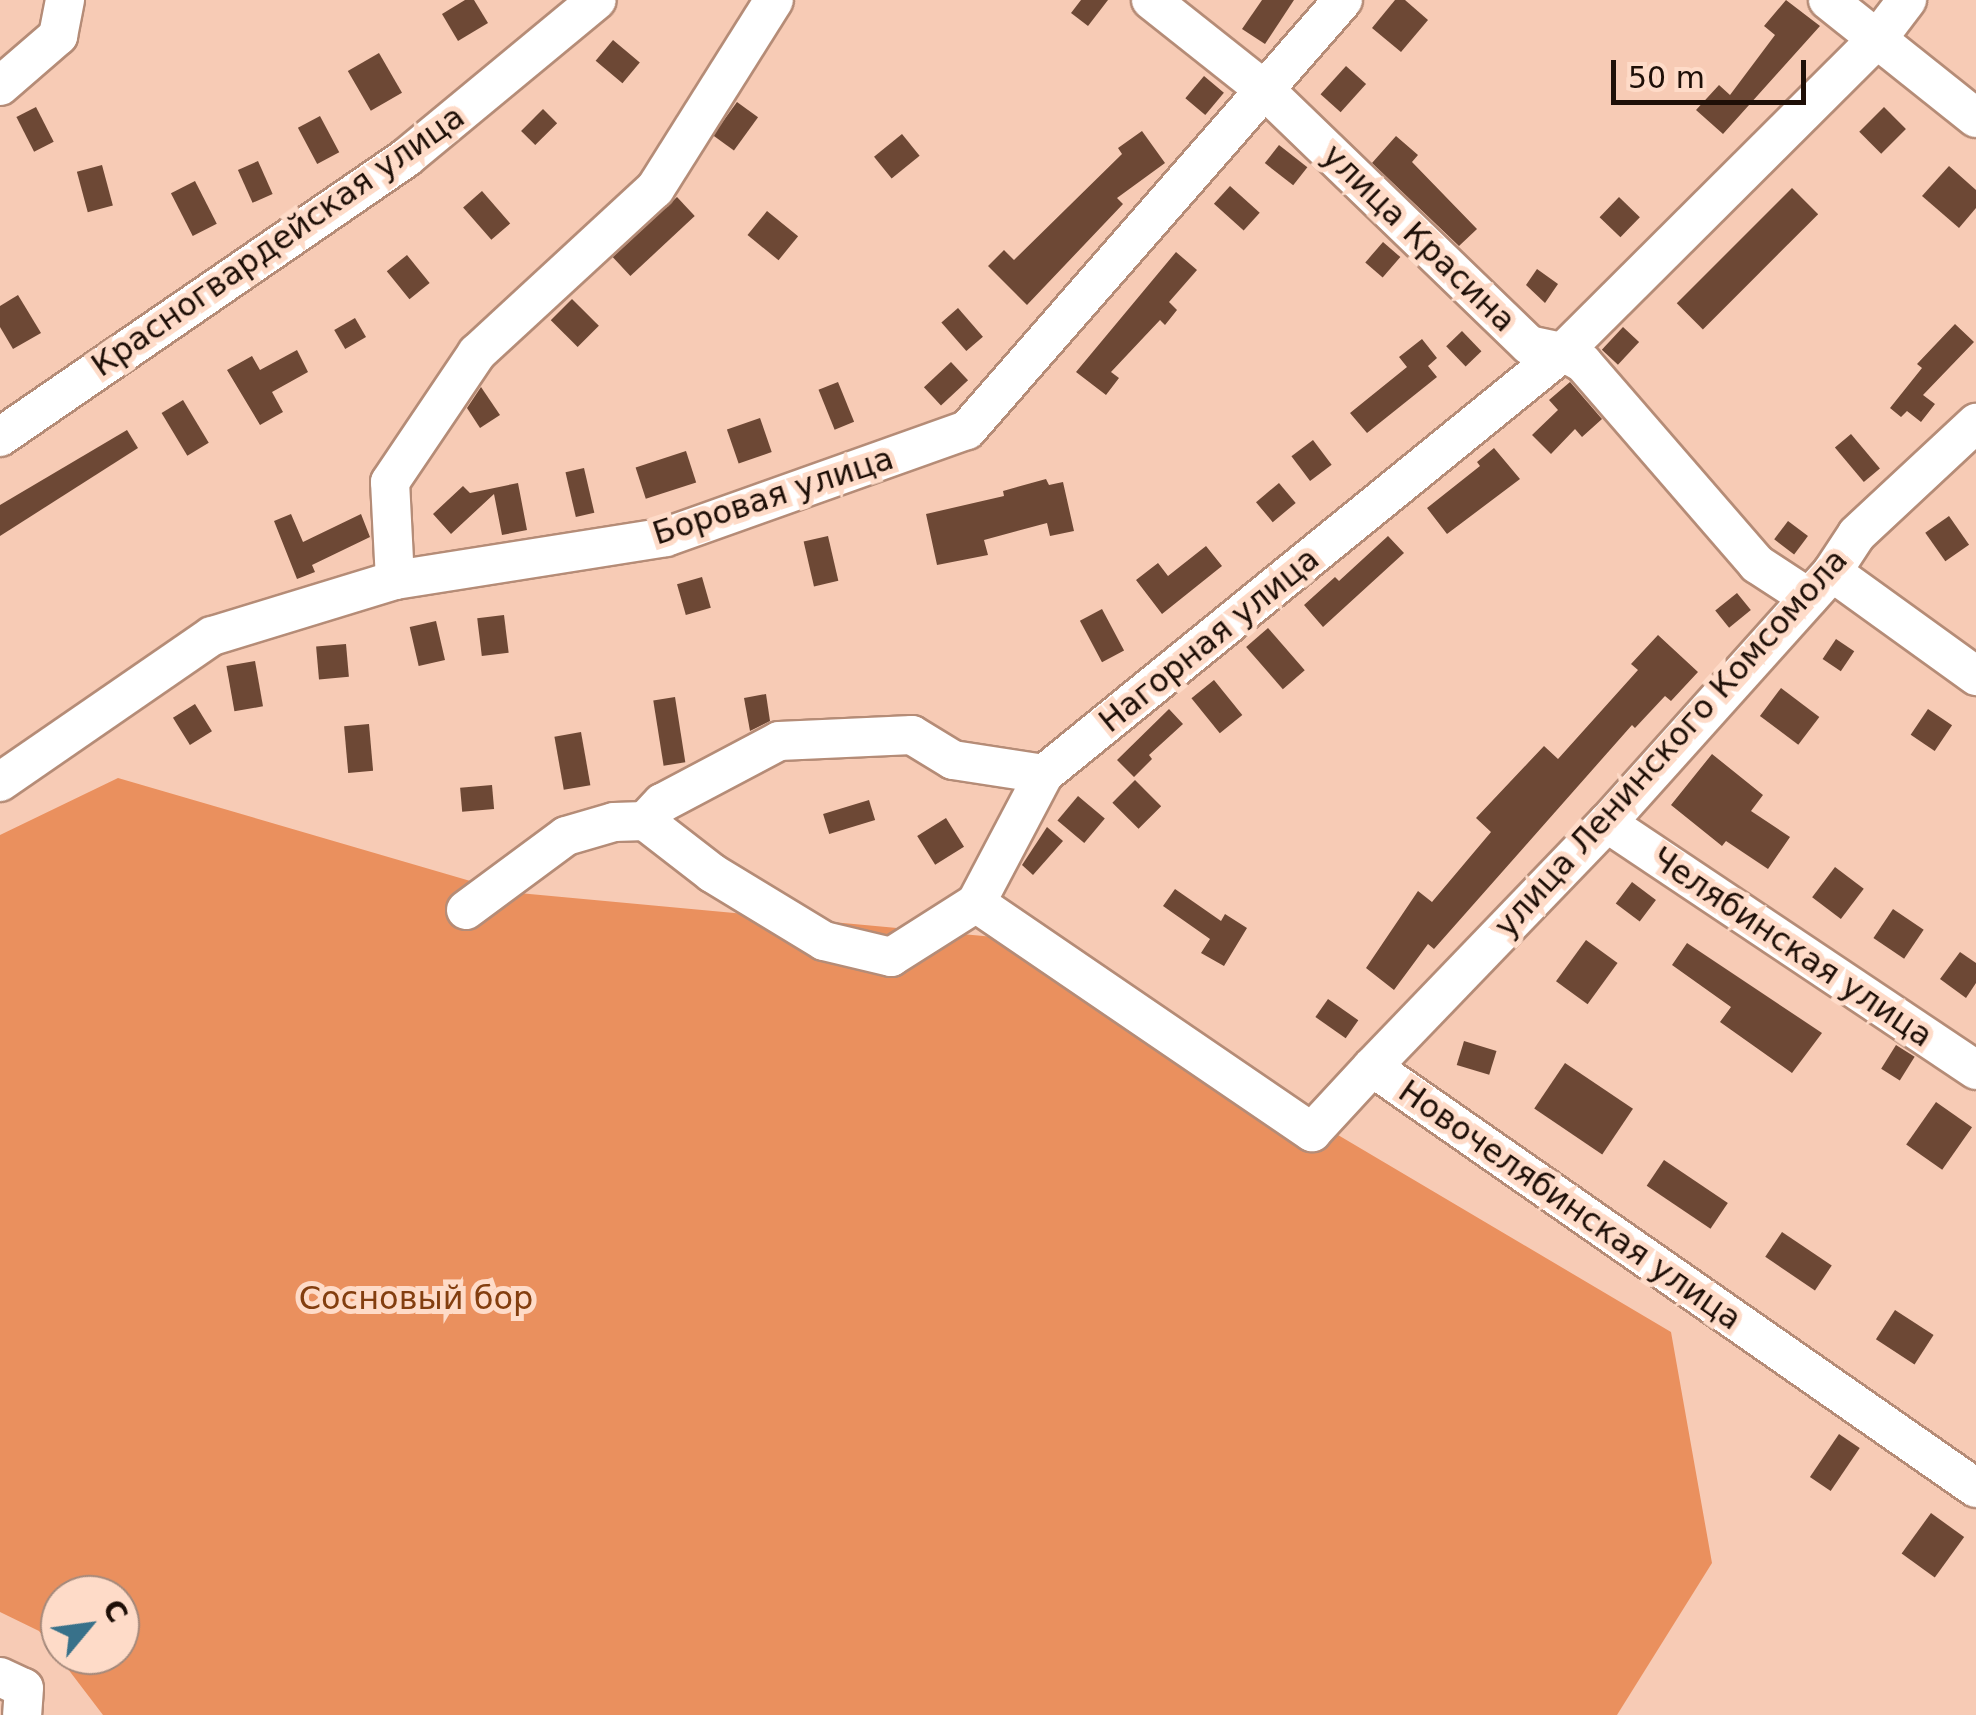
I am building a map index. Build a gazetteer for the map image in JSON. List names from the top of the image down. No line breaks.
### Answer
{"streets":{"street":["улица Красина","Красногвардейская улица","Боровая улица","Нагорная улица","улица Ленинского Комсомола","Челябинская улица","Новочелябинская улица"]},"crossings":[["улица Красина","Боровая улица"],["улица Красина","Нагорная улица"],["улица Красина","улица Ленинского Комсомола"],["Нагорная улица","Новочелябинская улица"],["улица Ленинского Комсомола","Челябинская улица"],["улица Ленинского Комсомола","Новочелябинская улица"]],"parks":["Сосновый бор"],"scale_bar":"50 m","north":"top right"}
